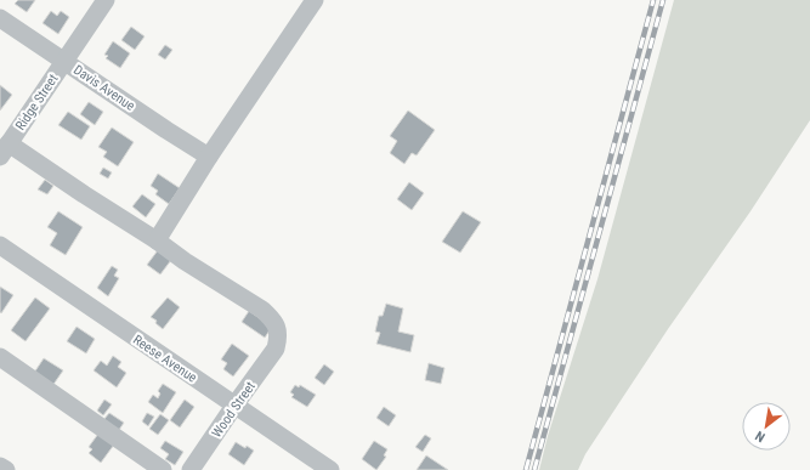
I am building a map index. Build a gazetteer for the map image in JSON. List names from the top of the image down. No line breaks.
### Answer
{"streets":{"street":["Davis Avenue","Ridge Street","Reese Avenue","Wood Street"]},"crossings":[["Davis Avenue","Ridge Street"],["Reese Avenue","Wood Street"]],"north":"bottom left"}
